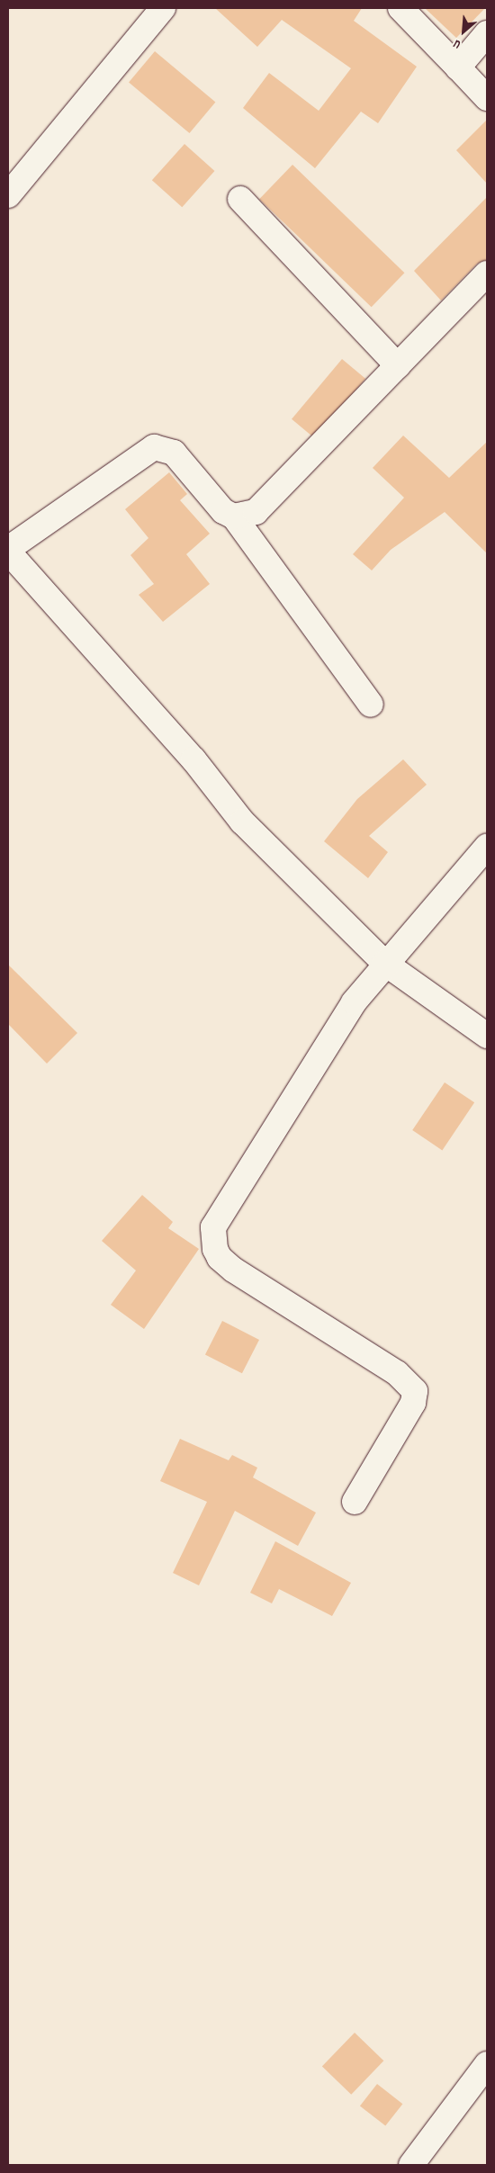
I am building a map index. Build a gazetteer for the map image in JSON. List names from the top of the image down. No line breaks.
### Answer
{"north":"bottom left"}
